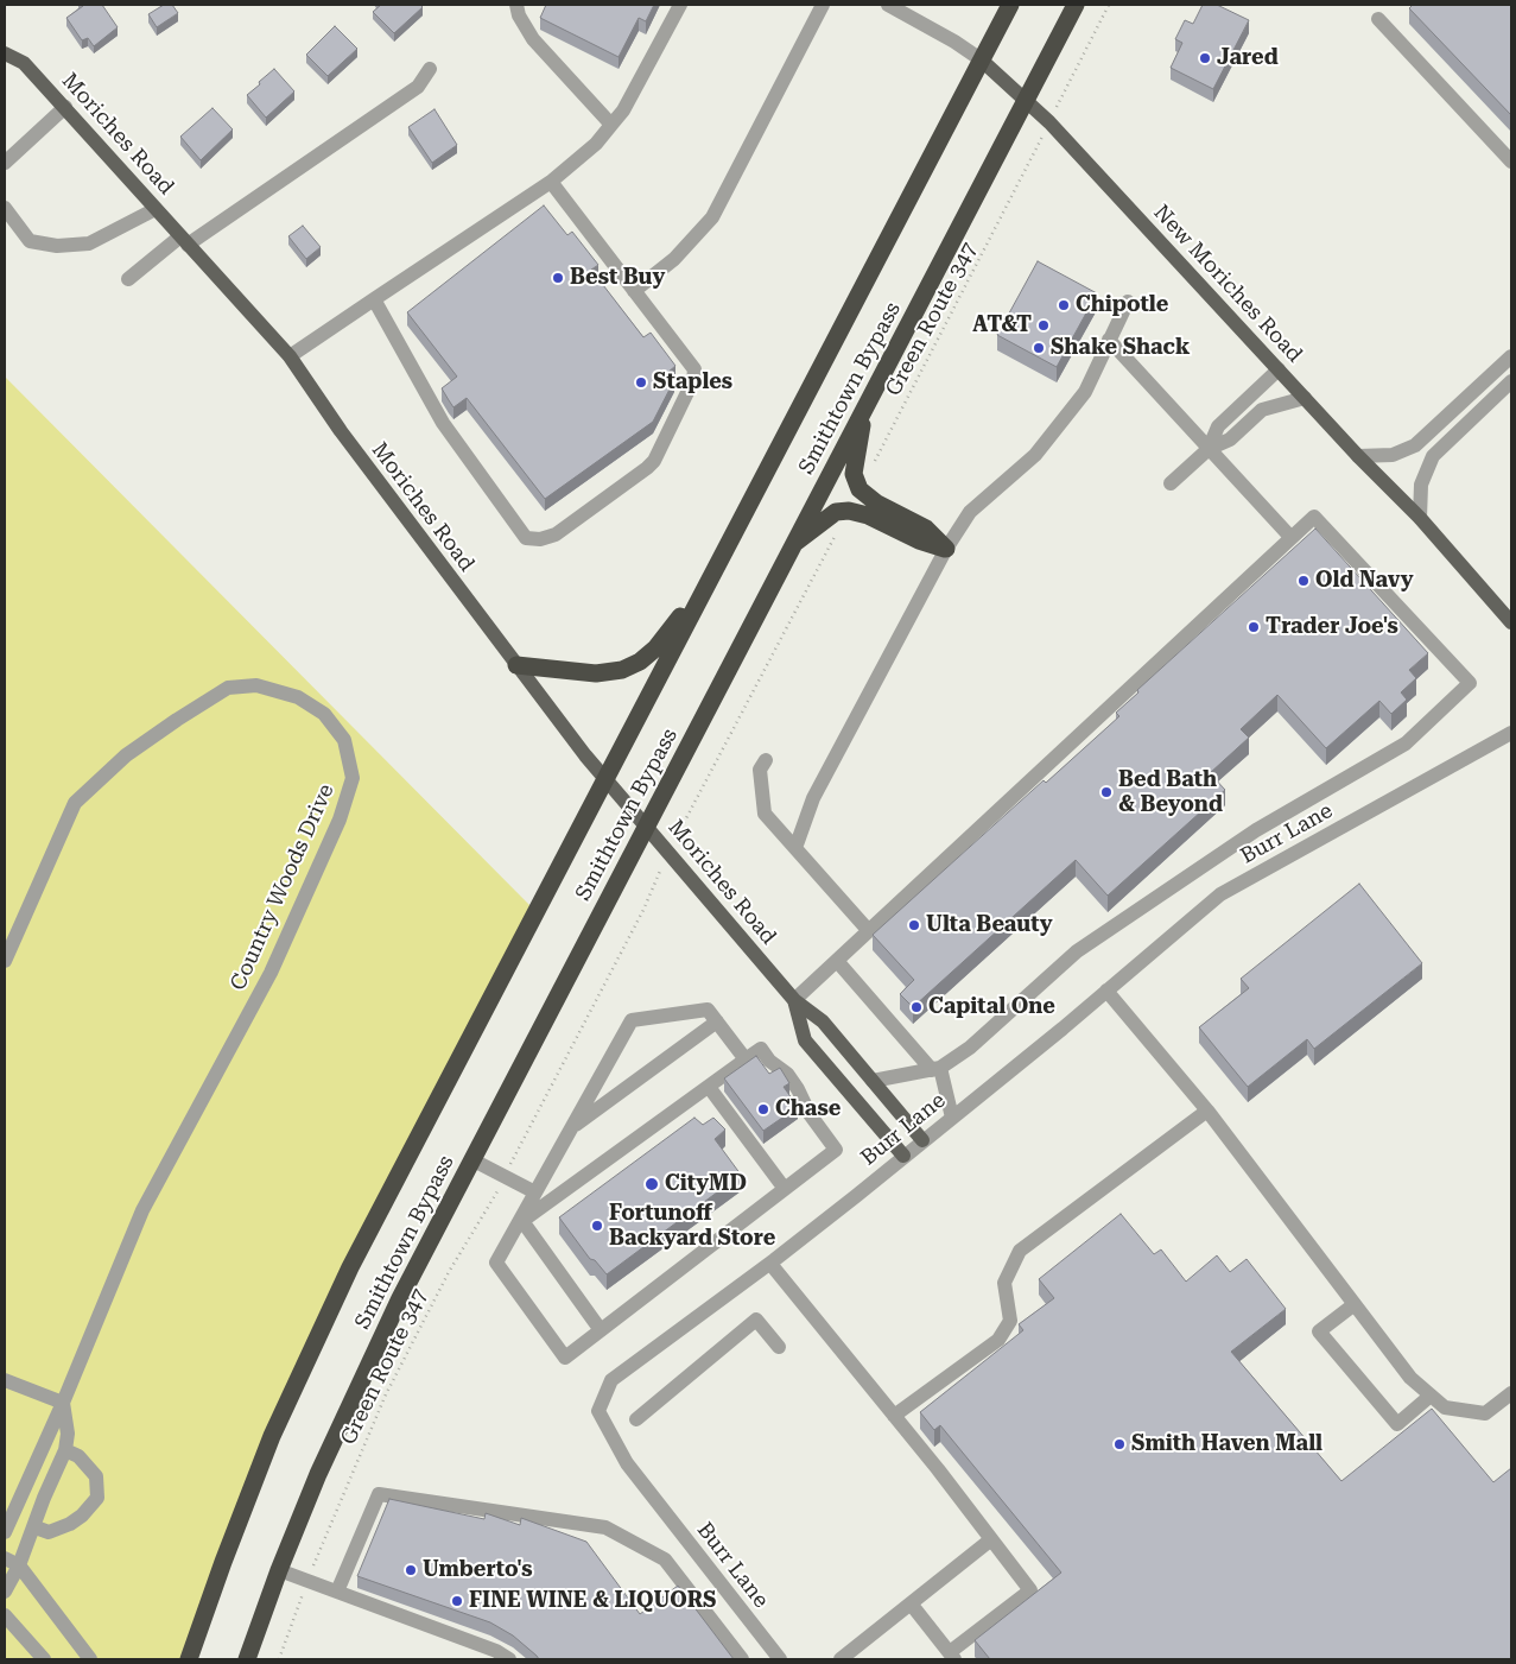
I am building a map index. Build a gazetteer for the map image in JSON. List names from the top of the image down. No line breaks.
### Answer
{"streets":{"highway":["Smithtown Bypass"],"main road":["Moriches Road","New Moriches Road"],"street":["Burr Lane","Country Woods Drive"],"path":["Green Route 347"]},"crossings":[["Moriches Road","Smithtown Bypass"],["Moriches Road","Burr Lane"],["New Moriches Road","Smithtown Bypass"]],"places":["Jared","Best Buy","Chipotle","AT&T","Shake Shack","Staples","Old Navy","Trader Joe's","Bed Bath & Beyond","Ulta Beauty","Capital One","Chase","CityMD","Fortunoff Backyard Store","Smith Haven Mall","Umberto's","FINE WINE & LIQUORS"]}
